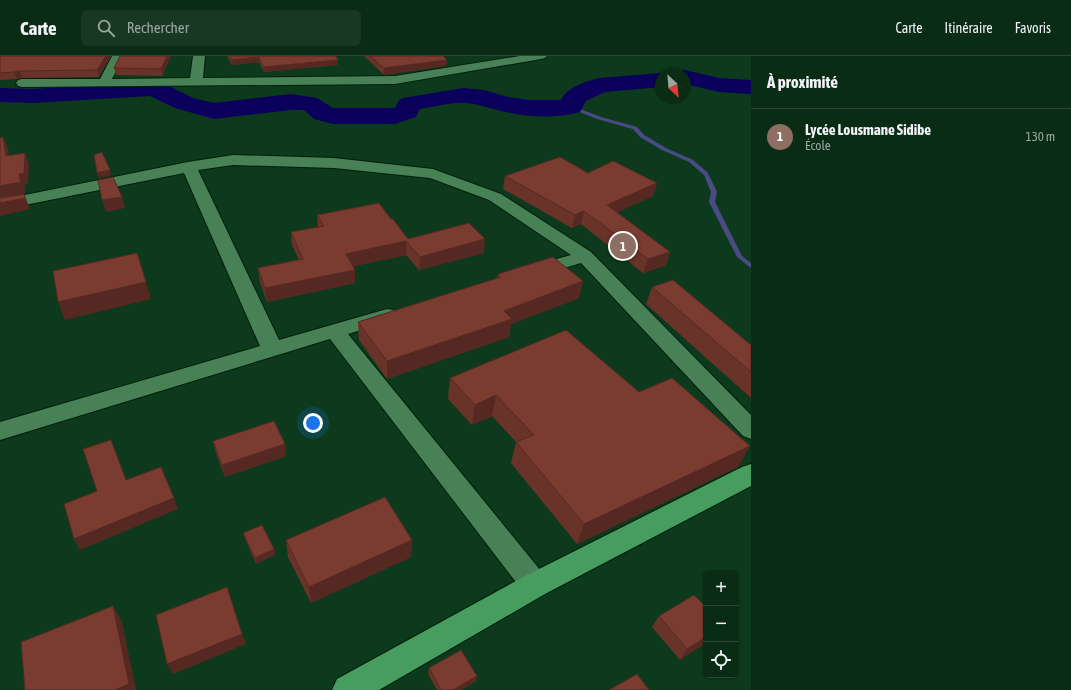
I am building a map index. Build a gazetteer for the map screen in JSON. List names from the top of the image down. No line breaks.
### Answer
{"north":"bottom right","page":{"header":"Carte","search":"Rechercher","nav":["Carte","Itinéraire","Favoris"],"heading":"À proximité","list":[{"mark":"1","name":"Lycée Lousmane Sidibe","note":"École","value":"130 m"}],"pins":"1","map_buttons":["+","−"]}}
